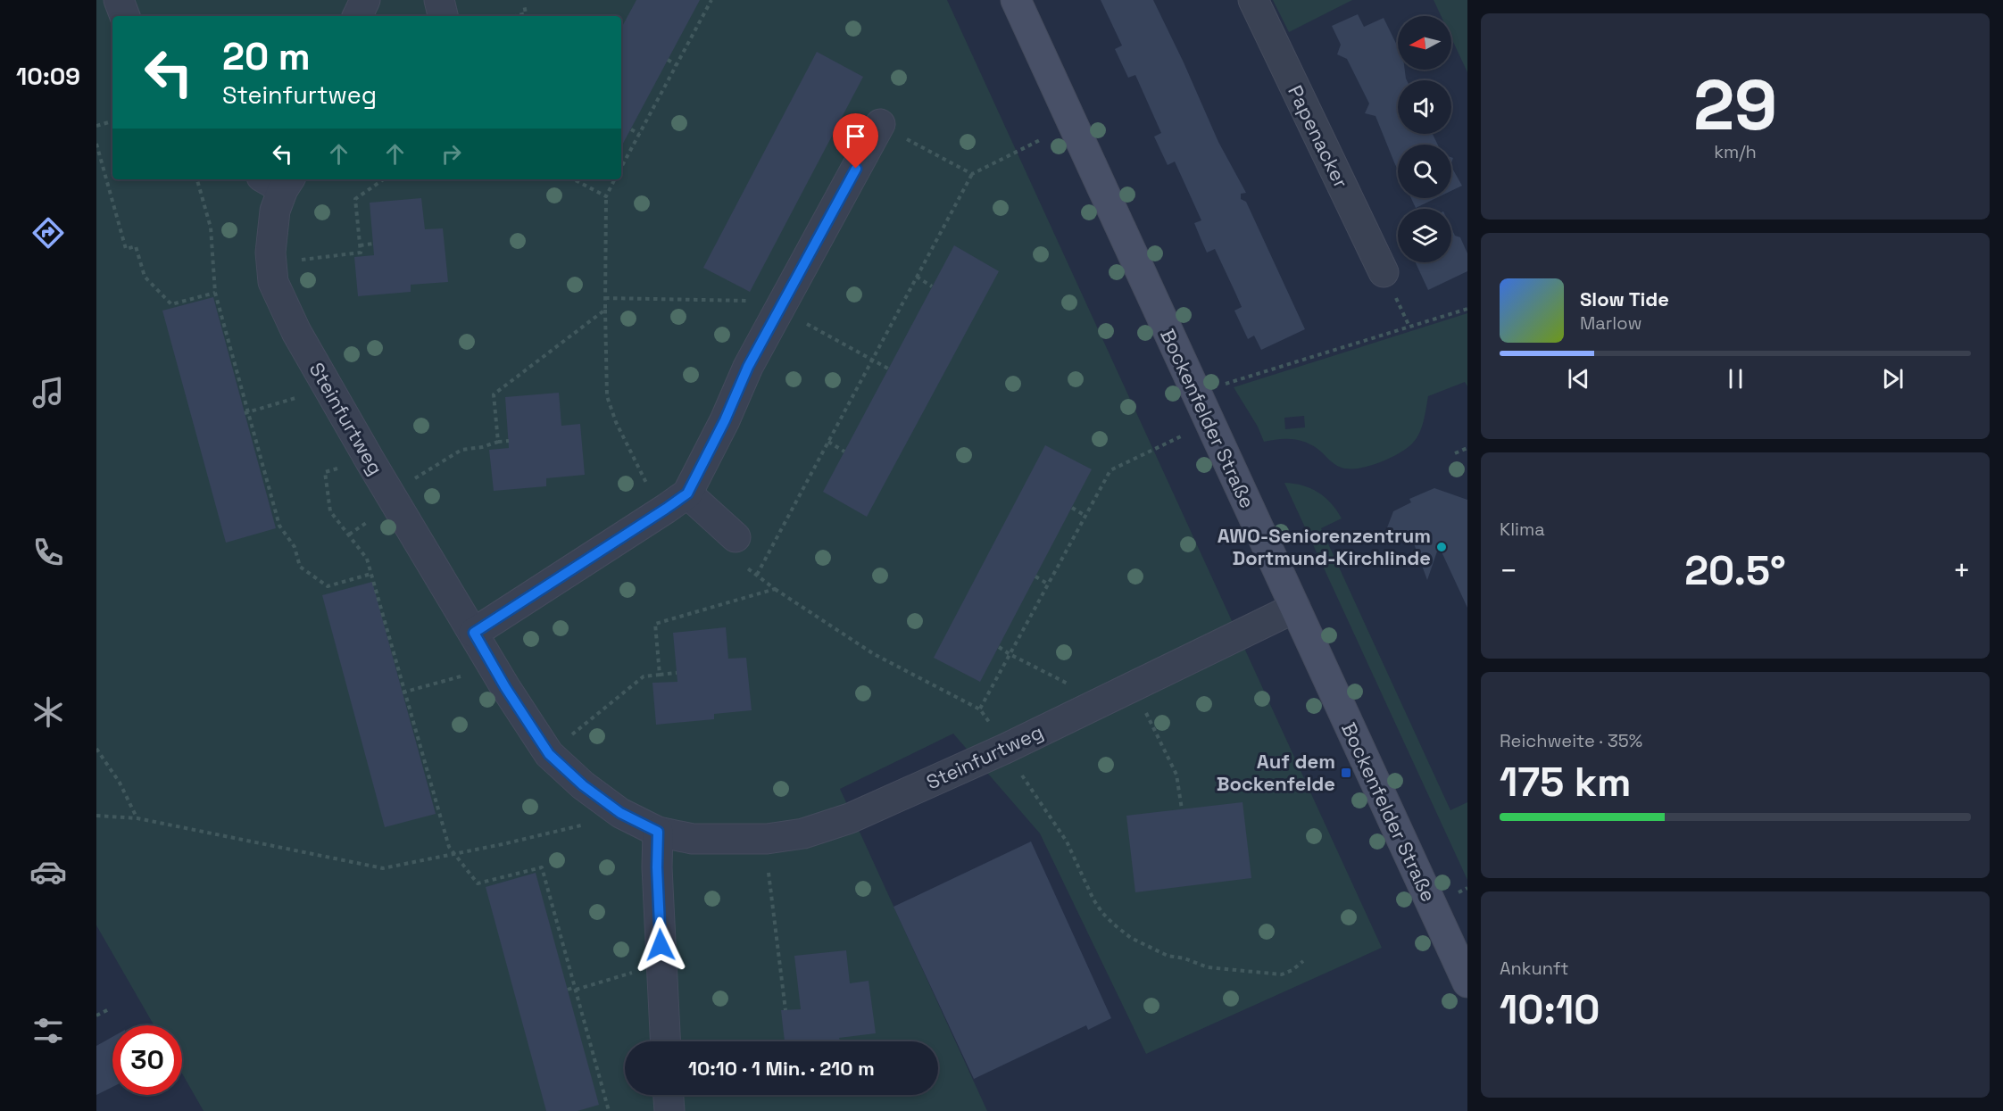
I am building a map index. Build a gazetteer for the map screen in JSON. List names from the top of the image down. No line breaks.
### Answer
{"streets":{"main road":["Bockenfelder Straße"],"street":["Papenacker","Steinfurtweg"]},"crossings":[["Steinfurtweg","Bockenfelder Straße"]],"places":{"other":["AWO-Seniorenzentrum Dortmund-Kirchlinde"],"transit":["Auf dem Bockenfelde"]},"north":"left","page":{"tabs":"10:09","tile":[["29","km/h"],"Klima",["Reichweite · 35%","175 km"],["Ankunft","10:10"]],"turn":["20 m","Steinfurtweg"],"song":["Slow Tide","Marlow"],"heat":["−","20.5°","+"],"limit":"30","trip":"10:10 · 1 Min. · 210 m"}}
